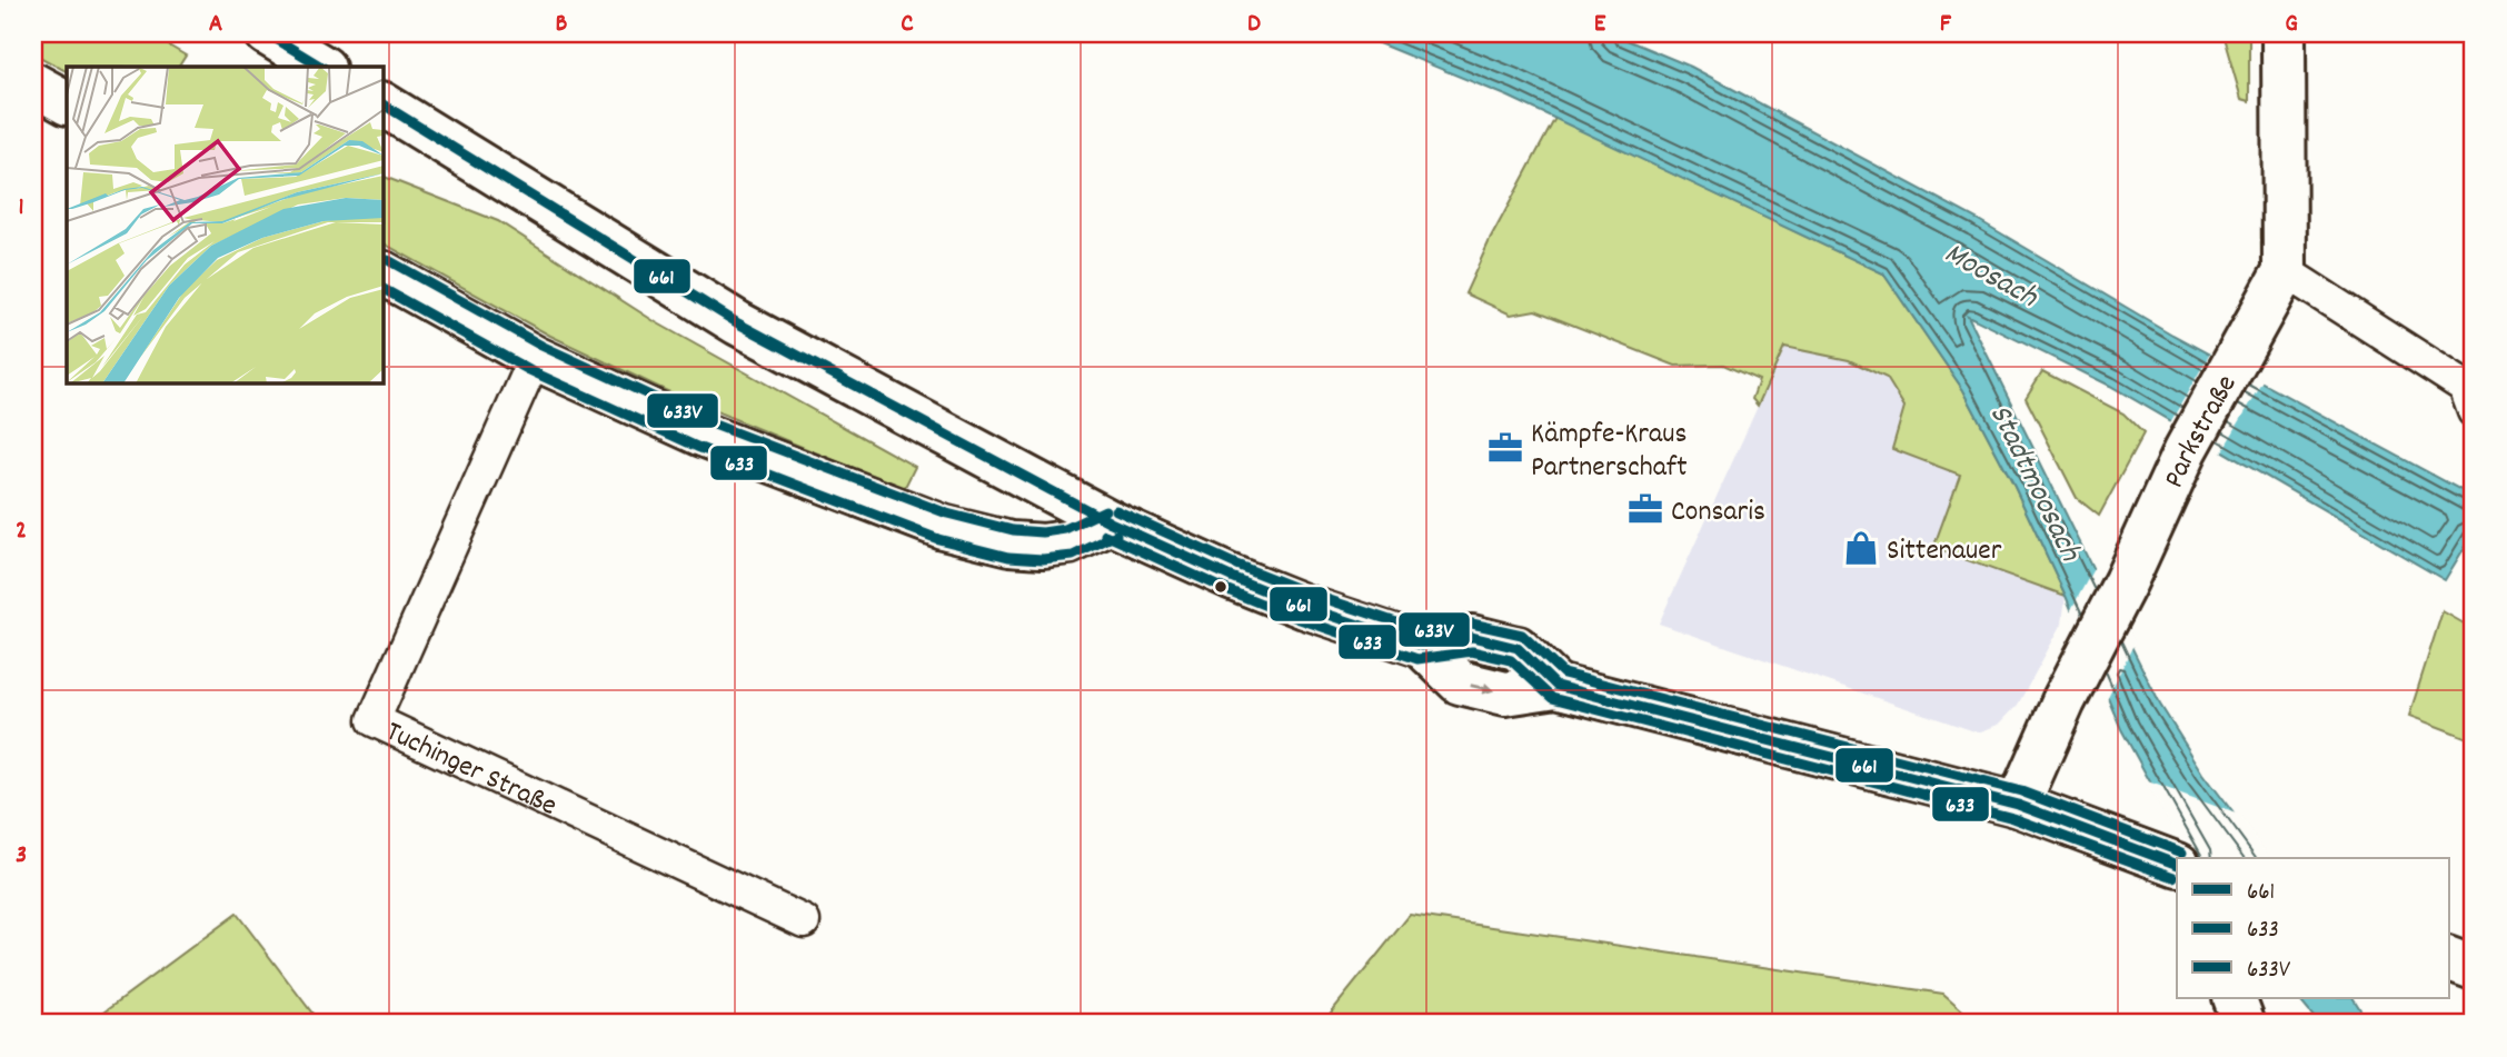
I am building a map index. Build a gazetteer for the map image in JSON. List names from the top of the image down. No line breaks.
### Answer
{"streets":{"main road":["Parkstraße"],"lane":["Tuchinger Straße"]},"water":["Moosach","Stadtmoosach"],"places":{"office":["Kämpfe-Kraus Partnerschaft","Consaris"],"shop":["Sittenauer"]},"lines":["transit line 661","transit line 633V","transit line 633"],"legend":["661","633","633V"],"grid":{"columns":["A","B","C","D","E","F","G"],"rows":["1","2","3"]}}
